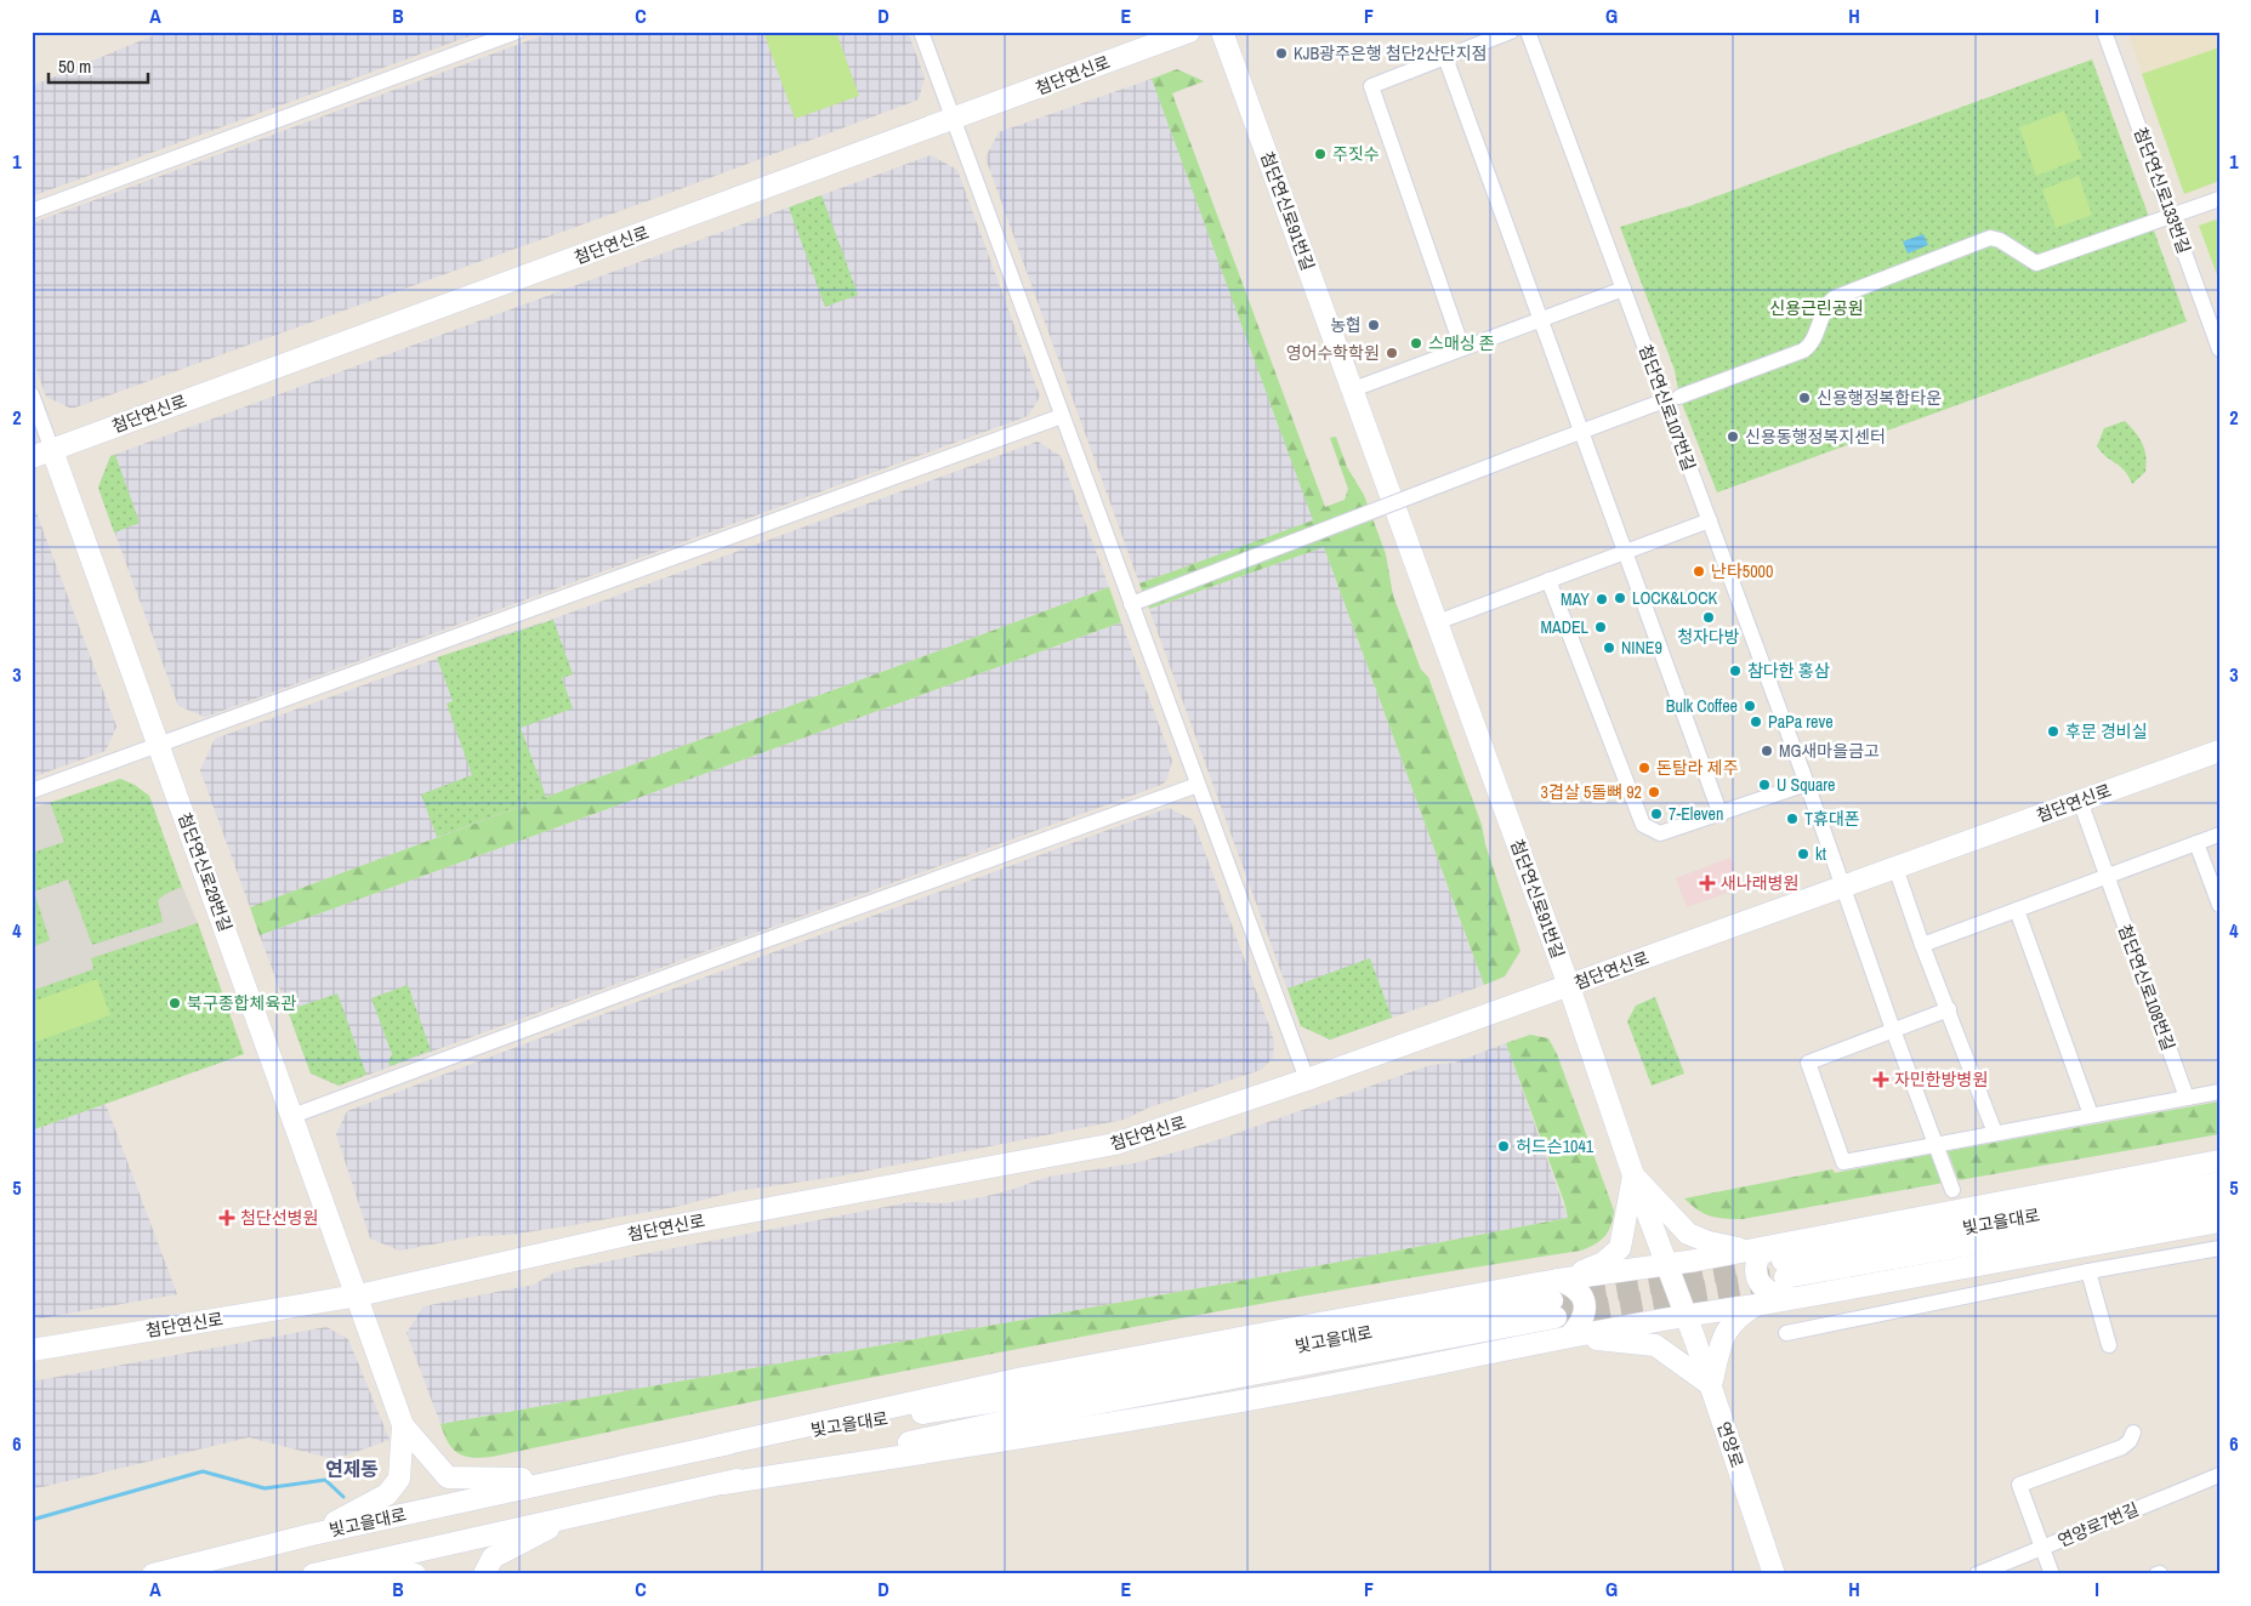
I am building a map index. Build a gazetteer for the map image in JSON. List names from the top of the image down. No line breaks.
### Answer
{"streets":{"street":["첨단연신로","첨단연신로133번길","첨단연신로91번길","첨단연신로107번길","첨단연신로29번길","첨단연신로108번길","빛고을대로","연양로","연양로7번길"]},"crossings":[["첨단연신로","첨단연신로91번길"],["첨단연신로","첨단연신로107번길"],["첨단연신로","첨단연신로29번길"],["첨단연신로","첨단연신로108번길"],["첨단연신로91번길","연양로"]],"districts":["연제동"],"parks":["신용근린공원"],"places":{"other":["KJB광주은행 첨단2산단지점","주짓수","농협","스매싱 존","영어수학학원","신용행정복합타운","신용동행정복지센터","난타5000","LOCK&LOCK","MAY","청자다방","MADEL","NINE9","참다한 홍삼","Bulk Coffee","PaPa reve","후문 경비실","MG새마을금고","돈탐라 제주","U Square","3겹살 5돌뼈 92","7-Eleven","T휴대폰","kt","북구종합체육관","허드슨1041"],"health":["새나래병원","자민한방병원","첨단선병원"]},"scale_bar":"50 m","grid":{"columns":["A","B","C","D","E","F","G","H","I"],"rows":["1","2","3","4","5","6"]}}
